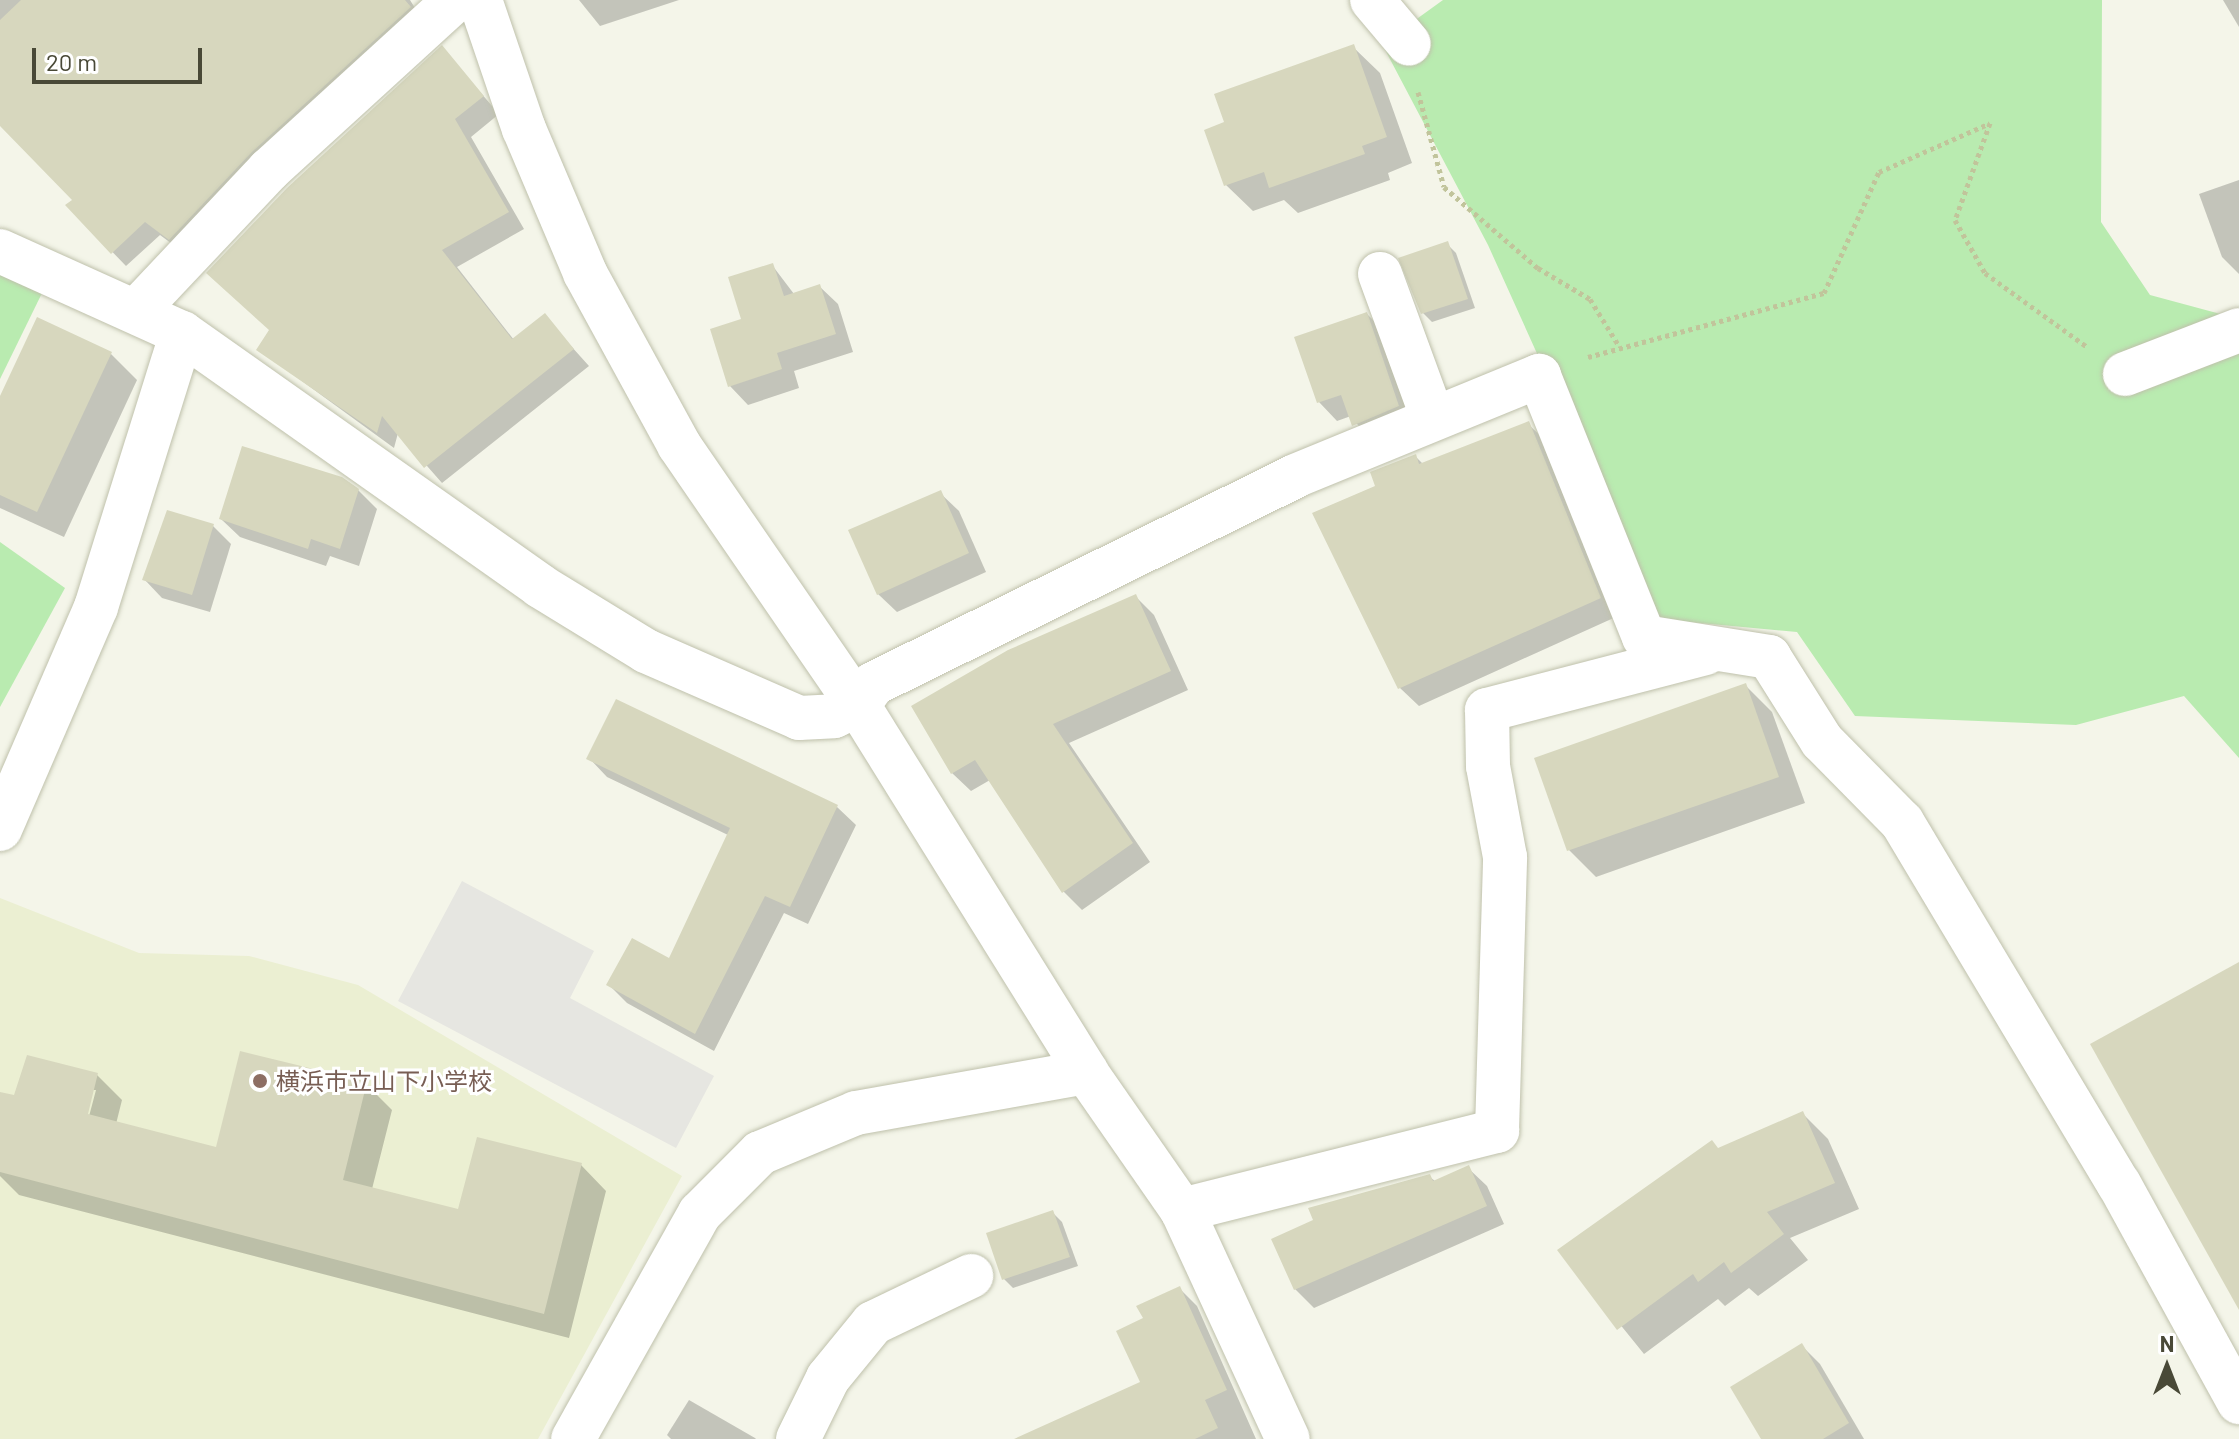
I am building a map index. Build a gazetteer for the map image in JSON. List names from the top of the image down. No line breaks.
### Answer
{"places":["横浜市立山下小学校"],"scale_bar":"20 m","north":"top"}
